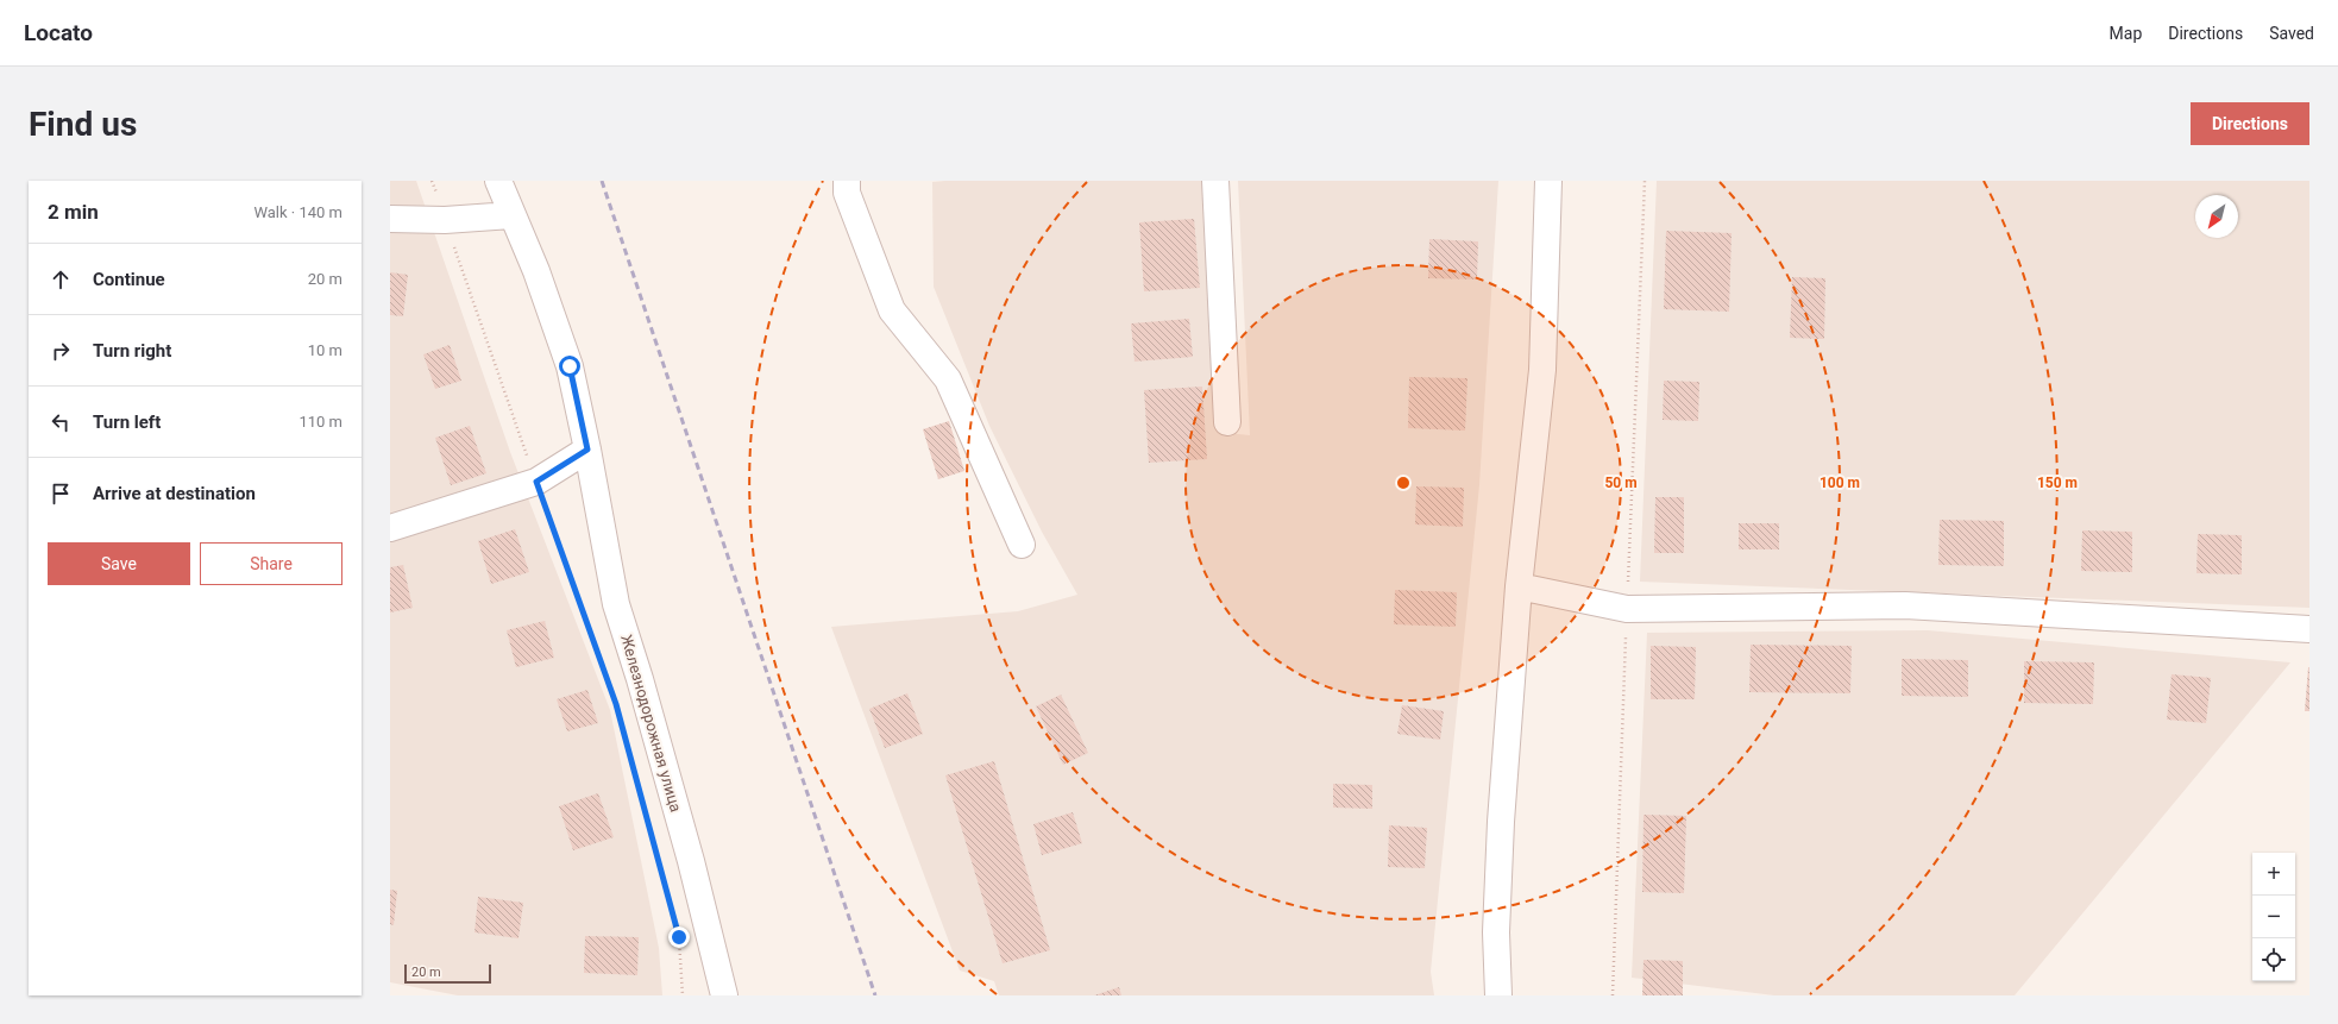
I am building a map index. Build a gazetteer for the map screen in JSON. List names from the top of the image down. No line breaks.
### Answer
{"streets":{"street":["Железнодорожная улица"]},"scale_bar":"20 m","north":"bottom left","page":{"header":"Locato","nav":["Map","Directions","Saved"],"buttons":["Directions",["Save","Share"]],"title":"Find us","heading":["2 min","Walk · 140 m"],"list":[["Continue","20 m"],["Turn right","10 m"],["Turn left","110 m"],"Arrive at destination"],"map_buttons":["+","−"],"scale":"20 m"},"rings":["50 m","100 m","150 m"]}
